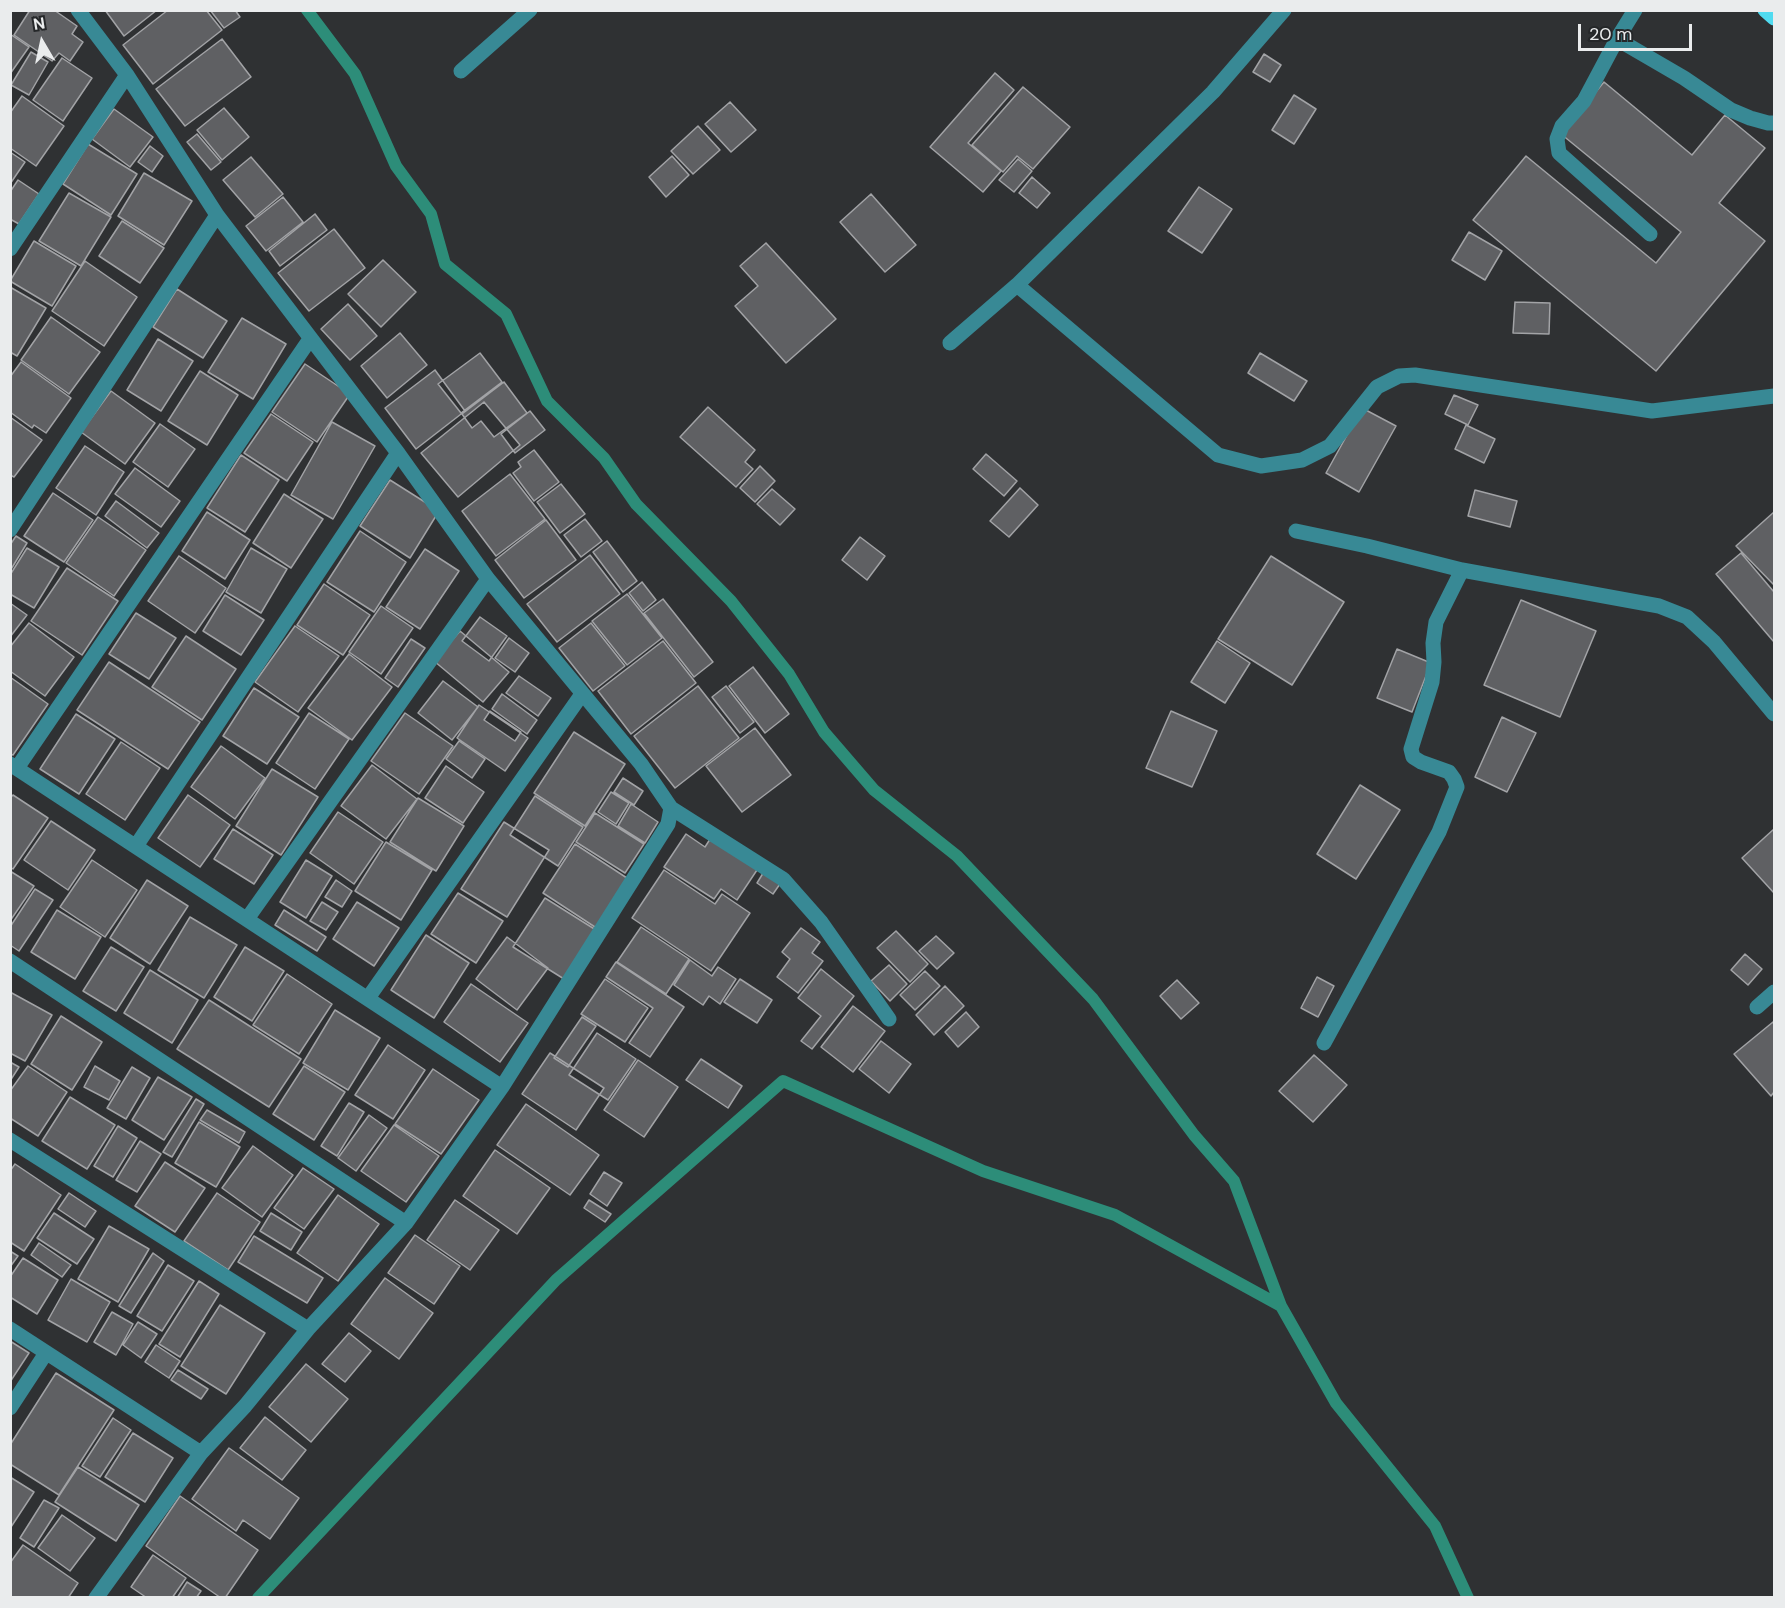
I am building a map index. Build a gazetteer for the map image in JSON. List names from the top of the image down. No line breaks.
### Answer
{"scale_bar":"20 m","north":"top"}
